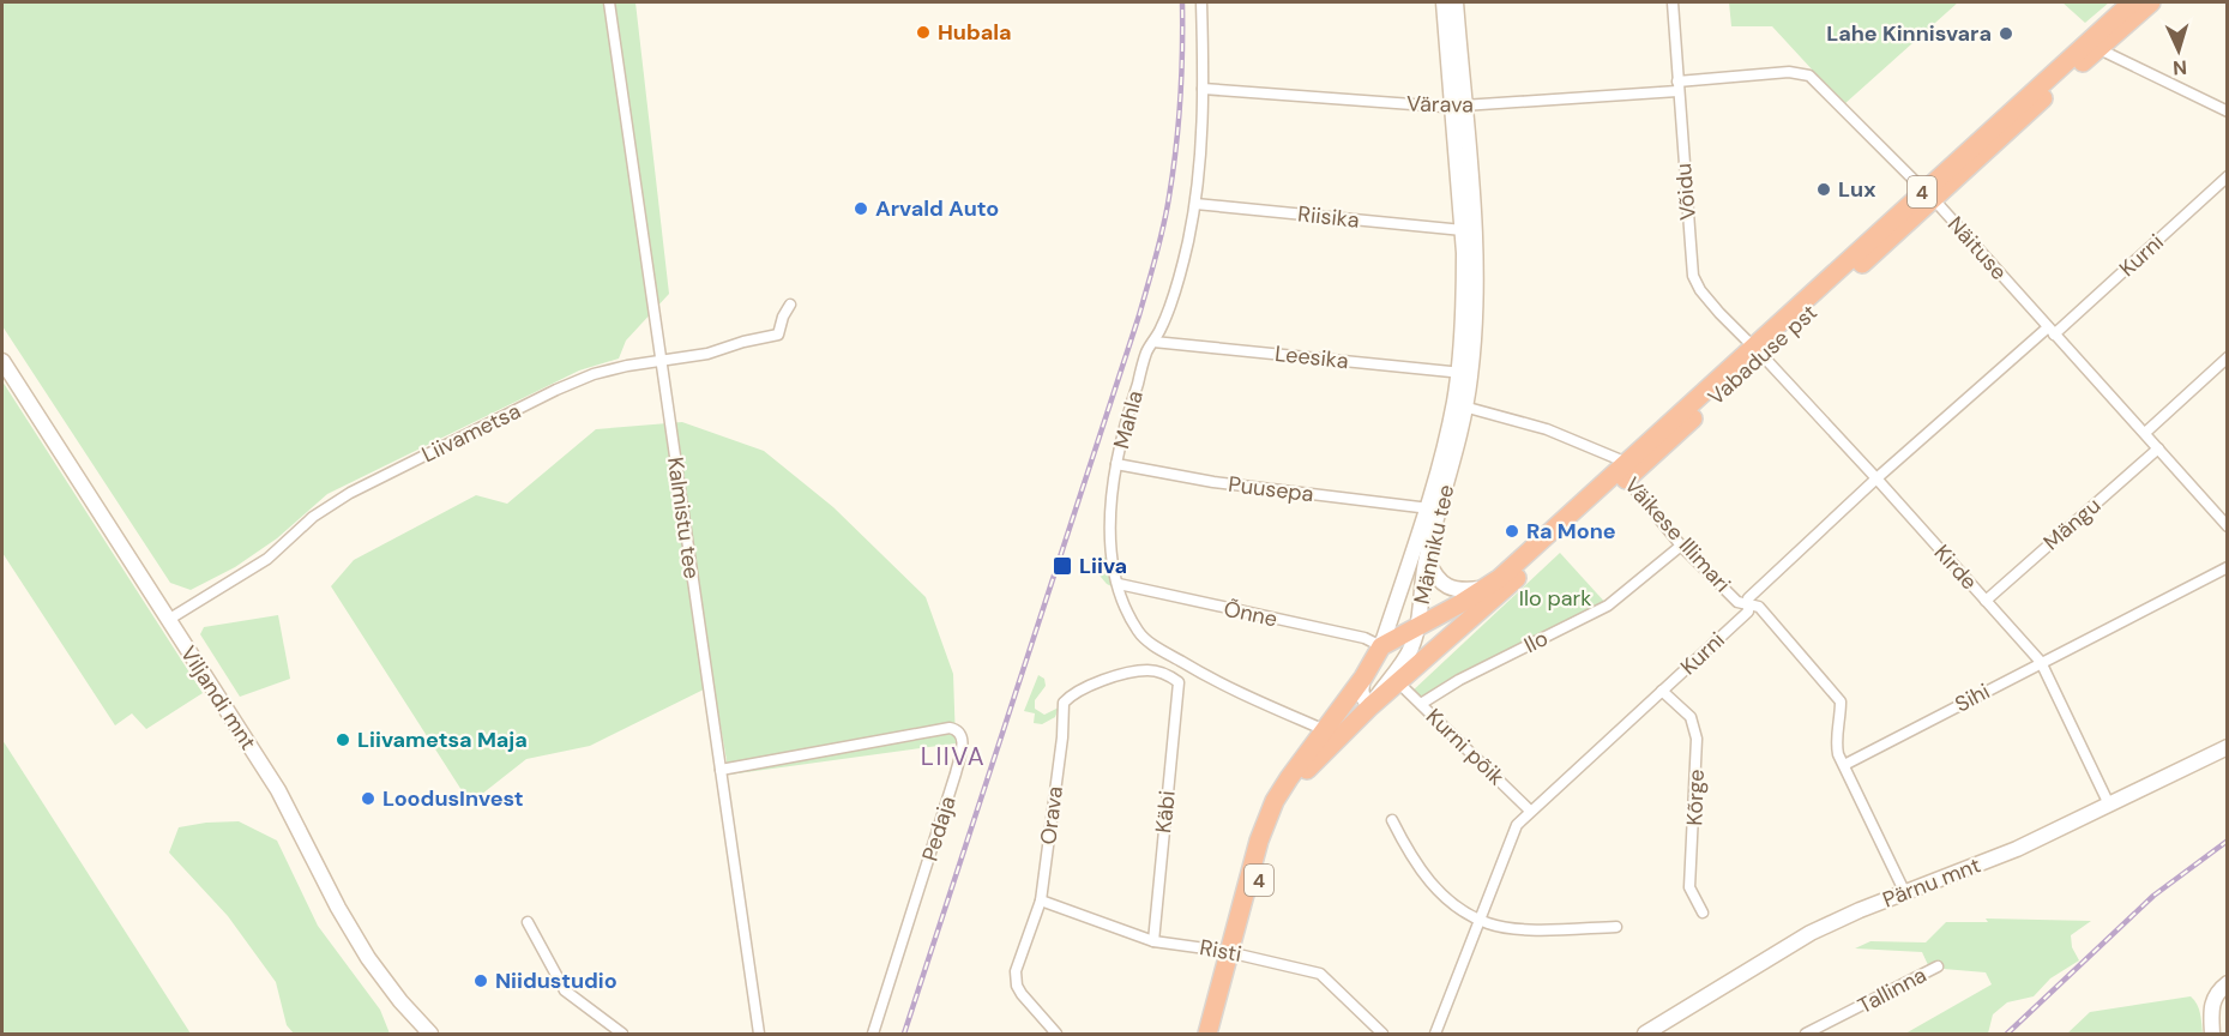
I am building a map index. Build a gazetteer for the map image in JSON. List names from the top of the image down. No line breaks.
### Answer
{"streets":{"highway":["4","Vabaduse pst","Männiku tee"],"main road":["Viljandi mnt","Pärnu mnt"],"street":["Värava","Võidu","Riisika","Näituse","Kurni","Leesika","Mahla","Liivametsa","Puusepa","Kalmistu tee","Mängu","Väikese Illimari","Kirde","Õnne","Ilo","Sihi","Kurni põik","Kõrge","Käbi","Orava","Pedaja","Risti","Tallinna"]},"crossings":[["Värava","Võidu"],["Värava","Näituse"],["Värava","Mahla"],["Värava","Männiku tee"],["Võidu","Näituse"],["Võidu","Vabaduse pst"],["Võidu","Kirde"],["Riisika","Mahla"],["Riisika","Männiku tee"],["Näituse","Kurni"],["Näituse","Vabaduse pst"],["Näituse","Mängu"],["Kurni","Väikese Illimari"],["Kurni","Kirde"],["Kurni","Kurni põik"],["Kurni","Kõrge"],["Vabaduse pst","Väikese Illimari"],["Vabaduse pst","Männiku tee"],["Vabaduse pst","Kirde"],["Vabaduse pst","Õnne"],["Vabaduse pst","Kurni põik"],["Leesika","Mahla"],["Leesika","Männiku tee"],["Mahla","Puusepa"],["Mahla","Männiku tee"],["Mahla","Õnne"],["Liivametsa","Kalmistu tee"],["Liivametsa","Viljandi mnt"],["Puusepa","Männiku tee"],["Kalmistu tee","Pedaja"],["Mängu","Kirde"],["Väikese Illimari","Ilo"],["Väikese Illimari","Sihi"],["Männiku tee","Õnne"],["Männiku tee","Risti"],["Kirde","Sihi"],["Kirde","Pärnu mnt"],["Ilo","Kurni põik"],["Käbi","Orava"],["Käbi","Risti"],["Orava","Risti"]],"districts":["LIIVA"],"parks":["Ilo park"],"places":{"other":["Hubala","Lahe Kinnisvara","Lux","Arvald Auto","Ra Mone","Liivametsa Maja","LoodusInvest","Niidustudio"],"transit":["Liiva"]},"north":"bottom"}
